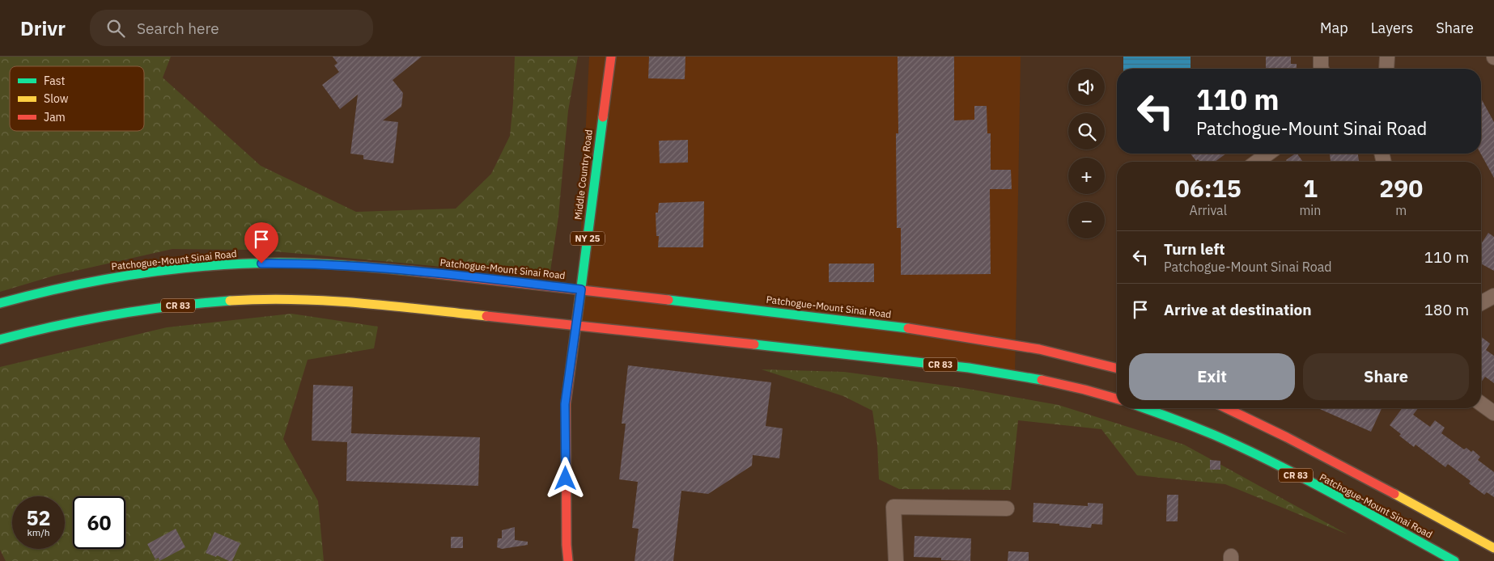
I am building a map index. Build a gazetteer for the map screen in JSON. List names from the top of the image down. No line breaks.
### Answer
{"streets":{"main road":["Middle Country Road","NY 25","Patchogue-Mount Sinai Road","CR 83"]},"crossings":[["Middle Country Road","Patchogue-Mount Sinai Road"],["Middle Country Road","CR 83"]],"legend":["Fast","Slow","Jam"],"page":{"header":"Drivr","search":"Search here","nav":["Map","Layers","Share"],"map_buttons":["+","−"],"turn":["110 m","Patchogue-Mount Sinai Road"],"eta":["06:15","Arrival","1","min","290","m"],"list":[{"name":"Turn left","note":"Patchogue-Mount Sinai Road","value":"110 m"},{"name":"Arrive at destination","value":"180 m"}],"buttons":["Exit","Share"],"speed":"52 km/h","limit":"60"}}
